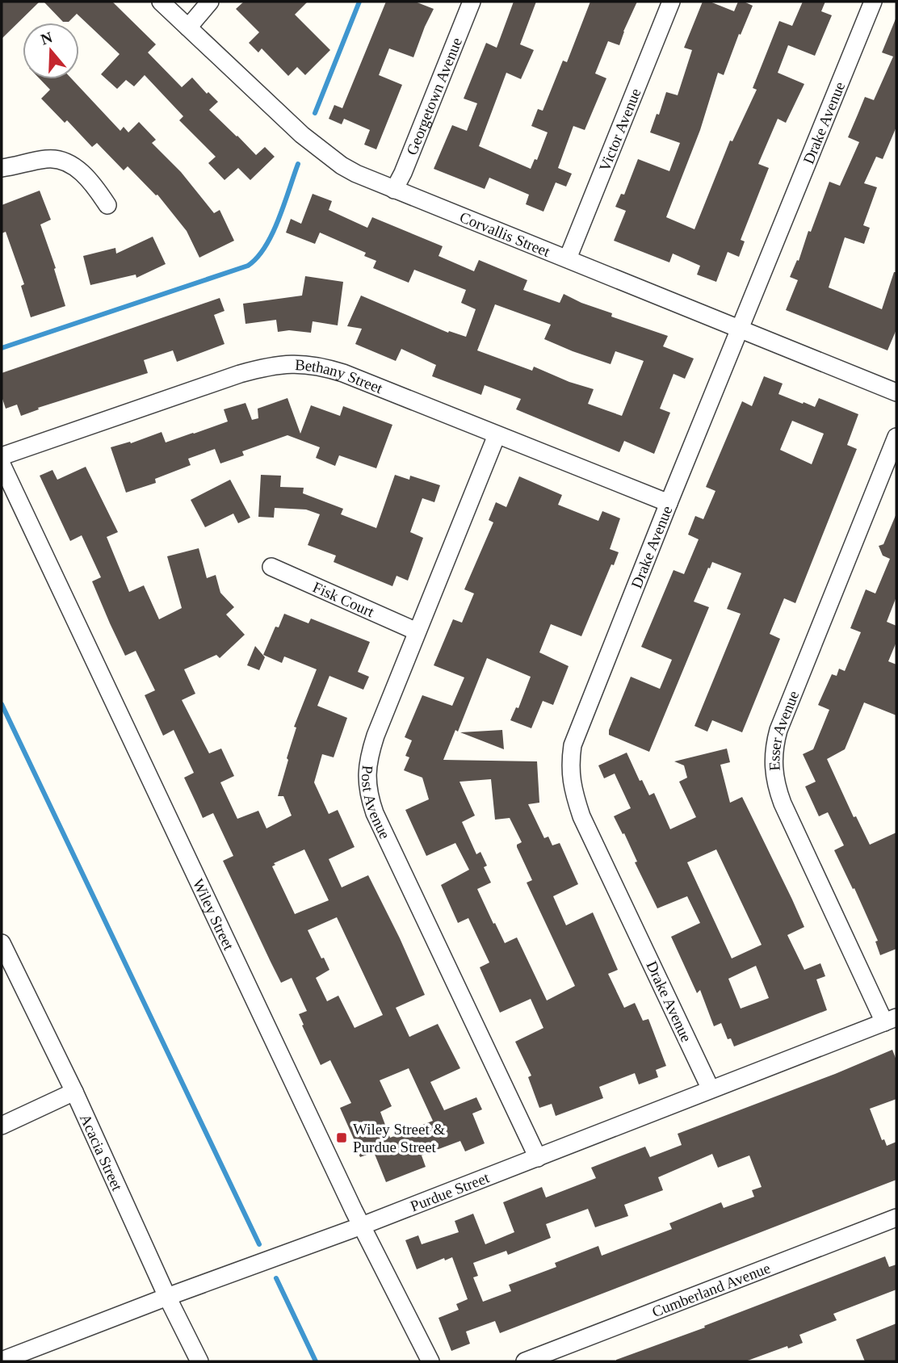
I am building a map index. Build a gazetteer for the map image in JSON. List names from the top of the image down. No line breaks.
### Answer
{"streets":{"street":["Georgetown Avenue","Drake Avenue","Victor Avenue","Corvallis Street","Bethany Street","Fisk Court","Esser Avenue","Post Avenue","Wiley Street","Acacia Street","Purdue Street","Cumberland Avenue"]},"crossings":[["Georgetown Avenue","Corvallis Street"],["Drake Avenue","Corvallis Street"],["Drake Avenue","Bethany Street"],["Drake Avenue","Purdue Street"],["Victor Avenue","Corvallis Street"],["Bethany Street","Post Avenue"],["Fisk Court","Post Avenue"],["Esser Avenue","Purdue Street"],["Post Avenue","Purdue Street"],["Wiley Street","Purdue Street"],["Acacia Street","Purdue Street"]],"places":{"transit":["Wiley Street & Purdue Street"]},"north":"top"}
